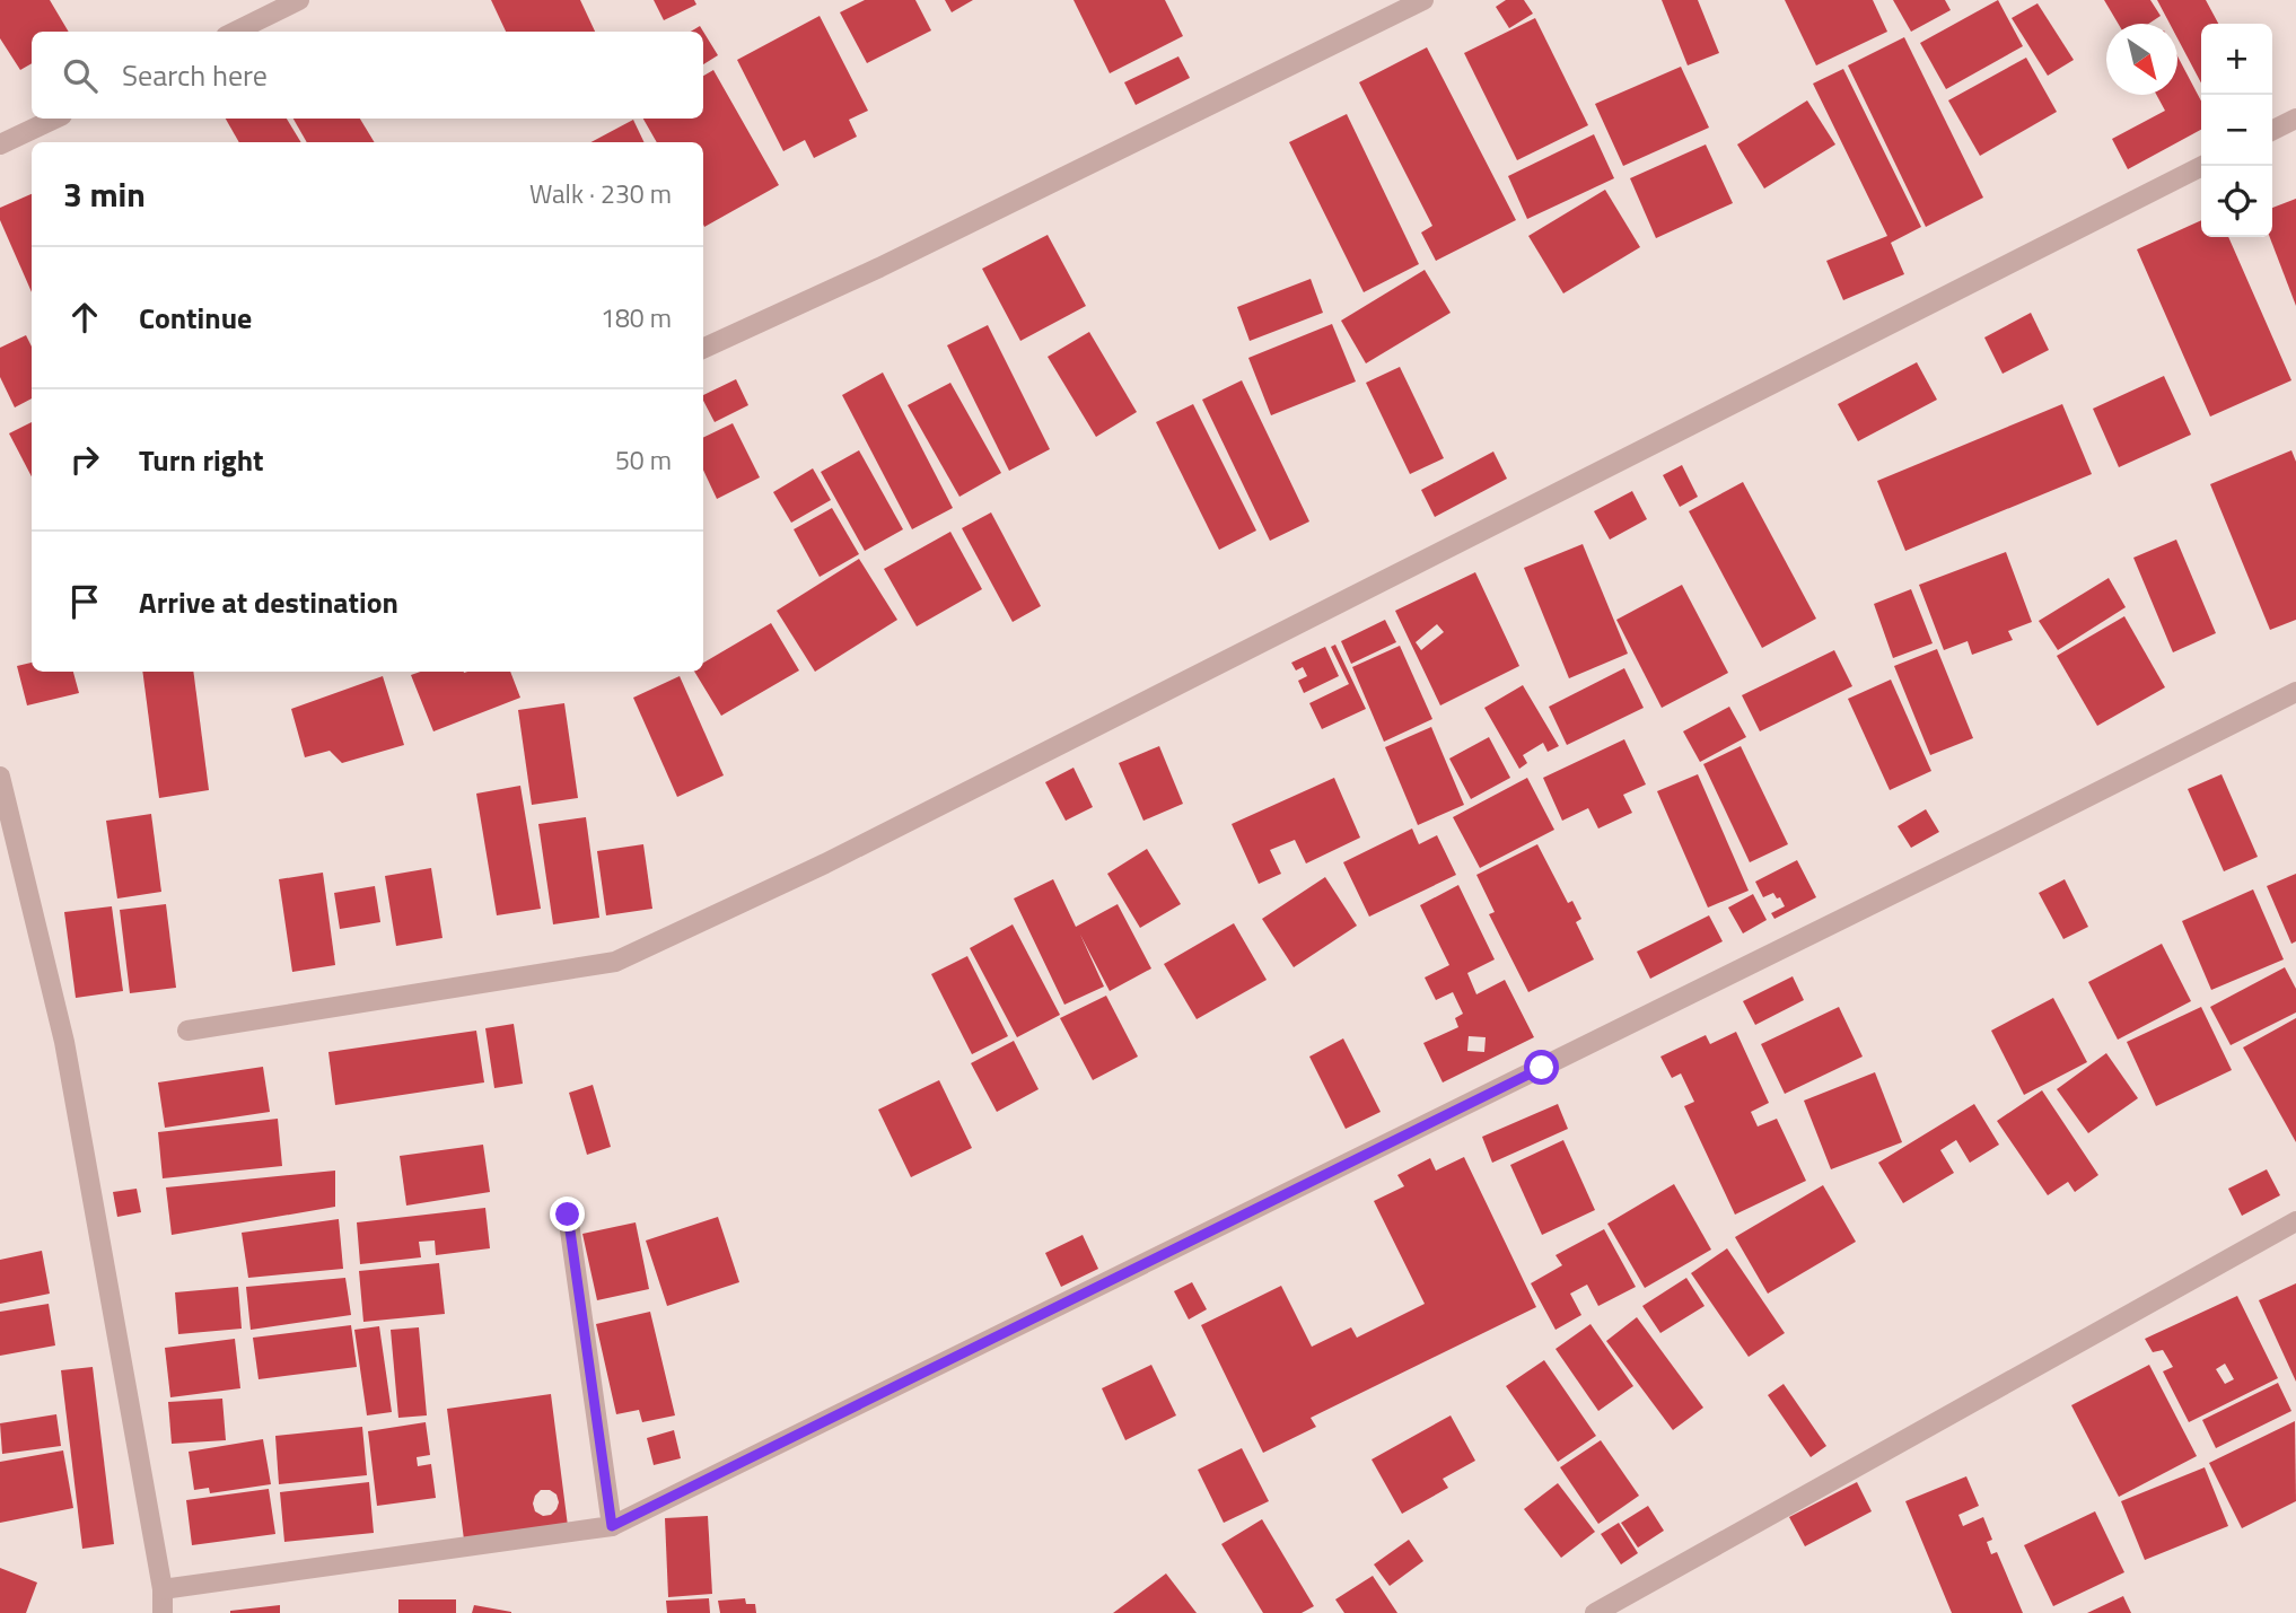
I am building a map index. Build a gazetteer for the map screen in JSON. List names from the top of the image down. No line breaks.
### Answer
{"north":"bottom right","page":{"map_buttons":["+","−"],"search":"Search here","heading":["3 min","Walk · 230 m"],"list":[["Continue","180 m"],["Turn right","50 m"],"Arrive at destination"]}}
